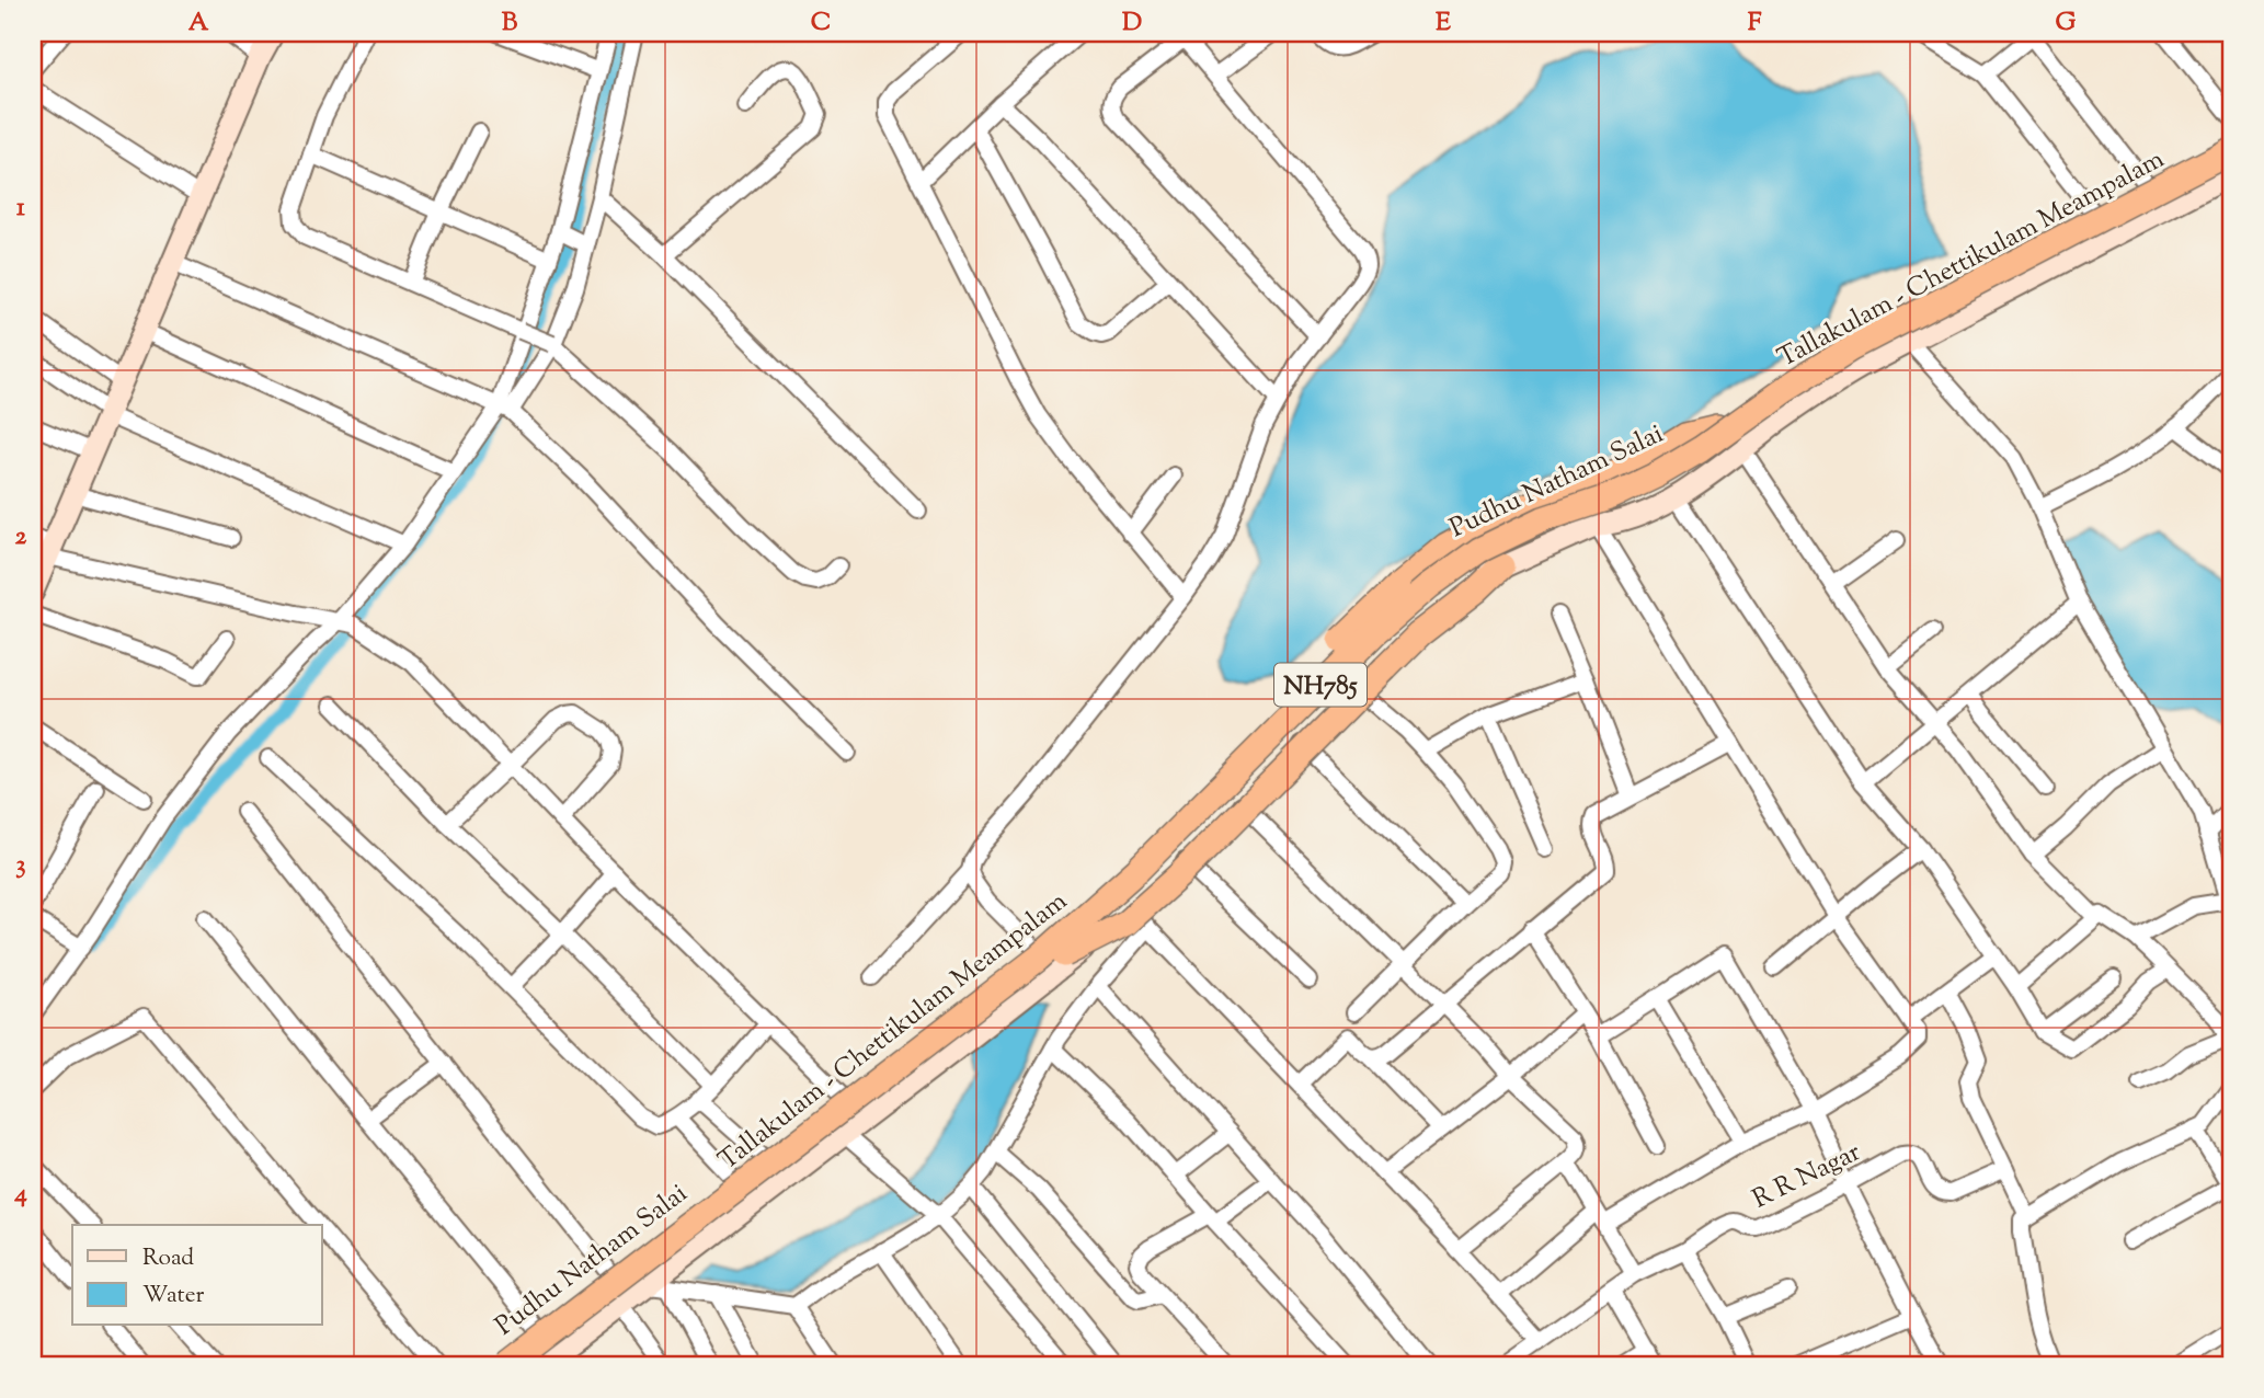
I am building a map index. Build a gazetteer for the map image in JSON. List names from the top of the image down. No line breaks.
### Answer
{"streets":{"highway":["Tallakulam - Chettikulam Meampalam","NH785"],"main road":["Pudhu Natham Salai"],"street":["R R Nagar"]},"crossings":[["Tallakulam - Chettikulam Meampalam","Pudhu Natham Salai"]],"legend":["Road","Water"],"grid":{"columns":["A","B","C","D","E","F","G"],"rows":["1","2","3","4"]}}
